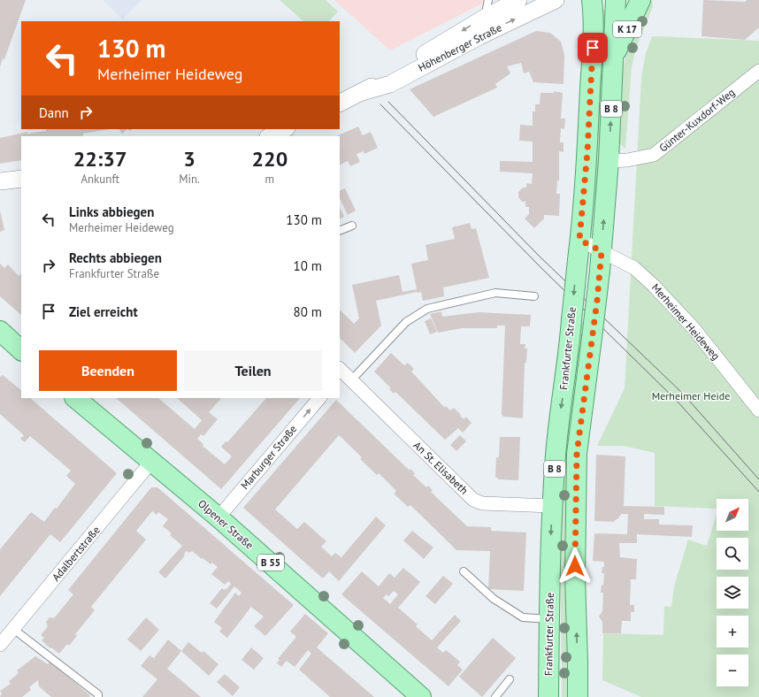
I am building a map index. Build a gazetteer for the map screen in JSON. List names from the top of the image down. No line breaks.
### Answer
{"streets":{"main road":["K 17","B 8","Frankfurter Straße","Olpener Straße","B 55"],"street":["Höhenberger Straße","Günter-Kuxdorf-Weg","Merheimer Heideweg","Marburger Straße","An St. Elisabeth","Adalbertstraße"]},"crossings":[["K 17","Frankfurter Straße"],["Günter-Kuxdorf-Weg","Frankfurter Straße"],["Merheimer Heideweg","Frankfurter Straße"],["Frankfurter Straße","An St. Elisabeth"],["Marburger Straße","Olpener Straße"],["Olpener Straße","Adalbertstraße"]],"one_way":["Marburger Straße"],"parks":["Merheimer Heide"],"north":"top right","page":{"turn":["130 m","Merheimer Heideweg"],"then":"Dann","eta":["22:37","Ankunft","3","Min.","220","m"],"list":[{"name":"Links abbiegen","note":"Merheimer Heideweg","value":"130 m"},{"name":"Rechts abbiegen","note":"Frankfurter Straße","value":"10 m"},{"name":"Ziel erreicht","value":"80 m"}],"buttons":["Beenden","Teilen"],"map_buttons":["+","−"]}}
